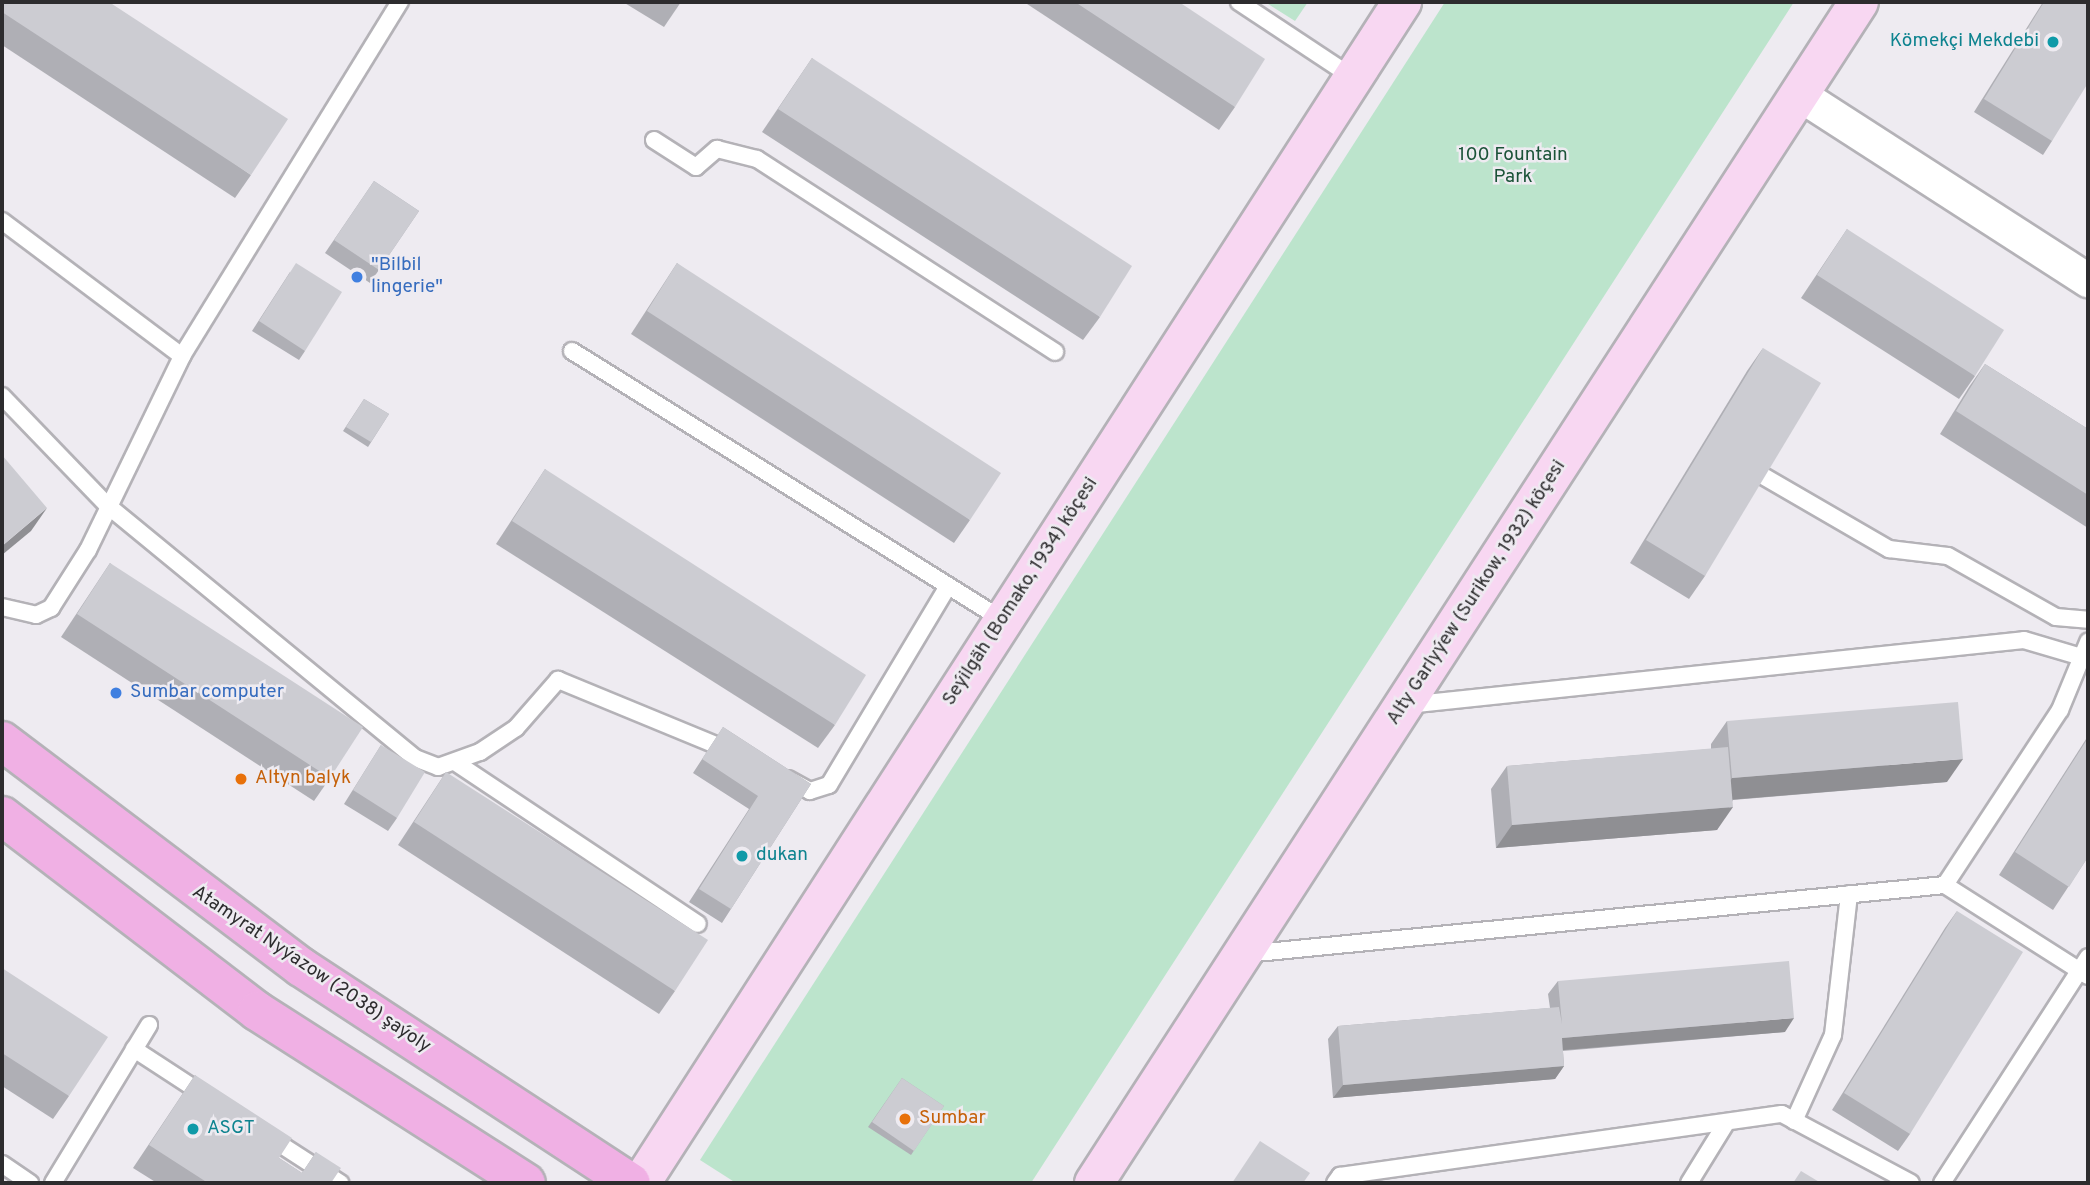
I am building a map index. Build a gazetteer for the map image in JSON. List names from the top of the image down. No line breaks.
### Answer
{"streets":{"main road":["Atamyrat Nyýazow (2038) şaýoly"],"street":["Seýilgäh (Bomako, 1934) köçesi","Alty Garlyýew (Surikow, 1932) köçesi"]},"parks":["100 Fountain Park"],"places":["Kömekçi Mekdebi","\"Bilbil lingerie\"","Sumbar computer","Altyn balyk","dukan","Sumbar","ASGT"]}
